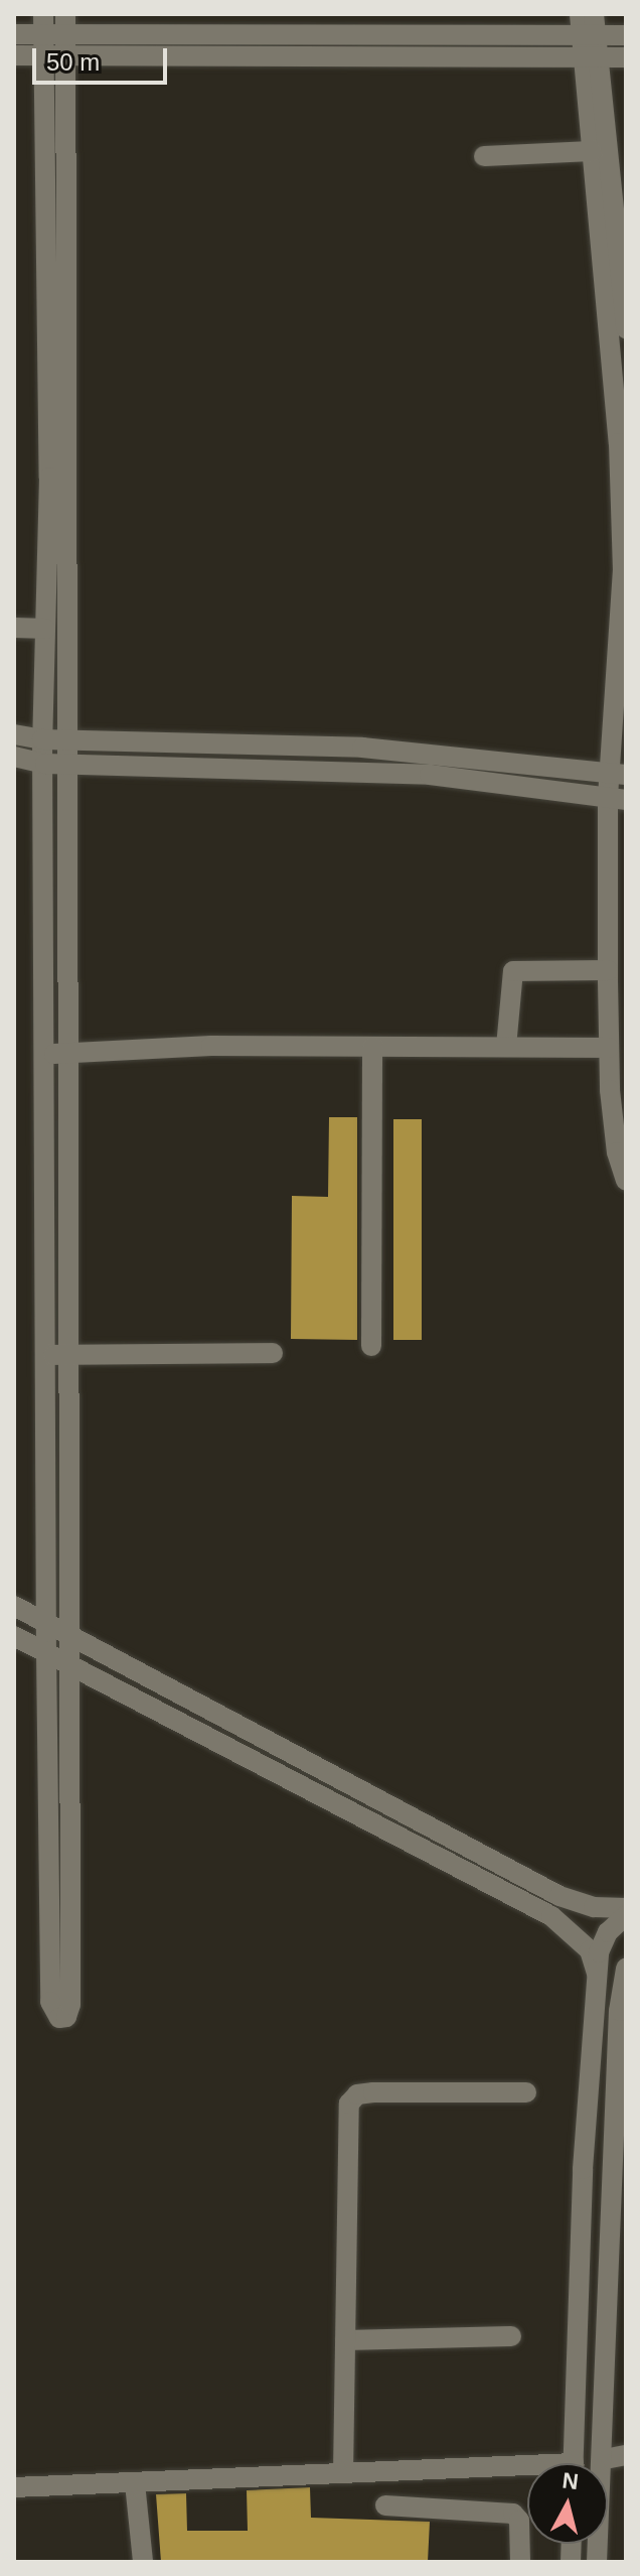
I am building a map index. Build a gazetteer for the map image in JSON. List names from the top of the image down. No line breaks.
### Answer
{"scale_bar":"50 m","north":"top"}
